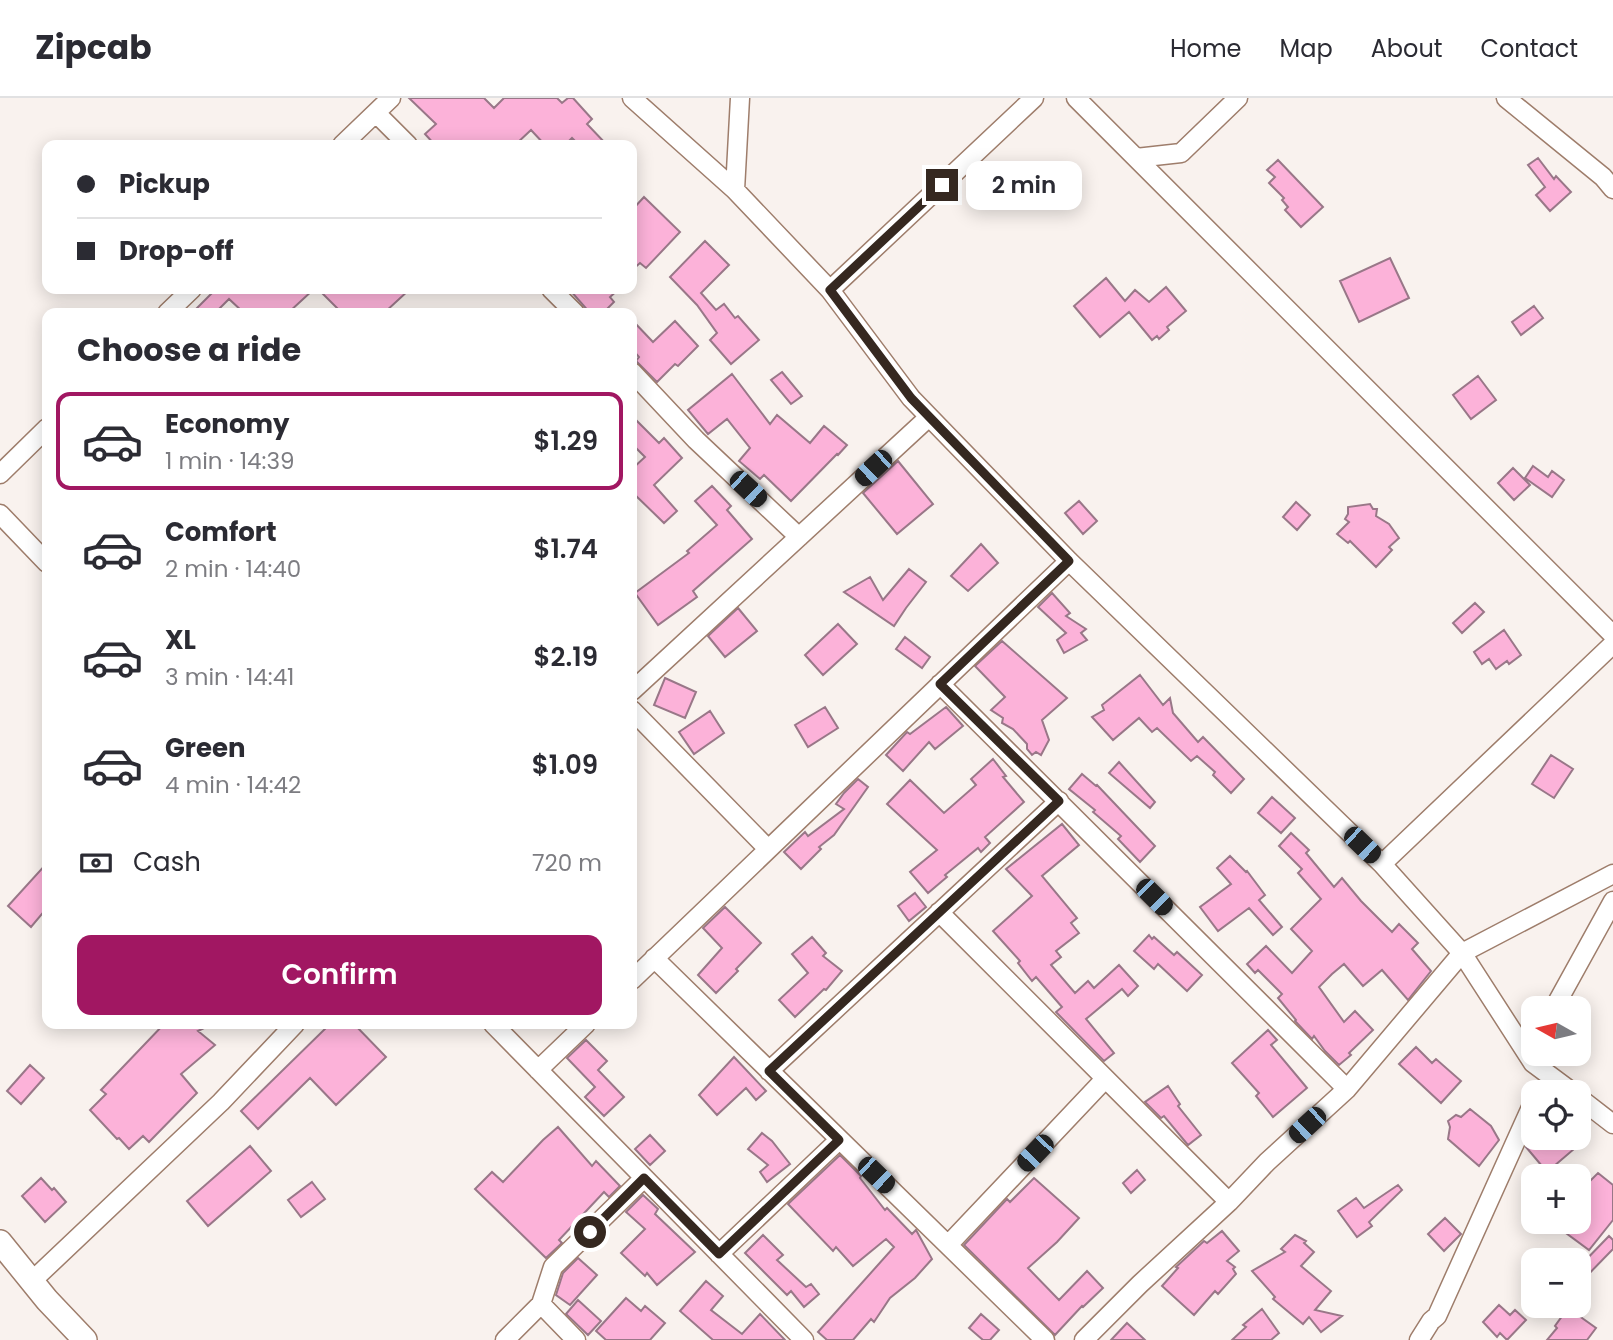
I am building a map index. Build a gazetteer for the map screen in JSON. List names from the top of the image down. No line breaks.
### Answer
{"north":"left","page":{"header":"Zipcab","nav":["Home","Map","About","Contact"],"banner":["Pickup","Drop-off"],"bubble":"2 min","heading":"Choose a ride","list":[{"name":"Economy","note":"1 min · 14:39","value":"$1.29"},{"name":"Comfort","note":"2 min · 14:40","value":"$1.74"},{"name":"XL","note":"3 min · 14:41","value":"$2.19"},{"name":"Green","note":"4 min · 14:42","value":"$1.09"}],"pay":["Cash","720 m"],"buttons":"Confirm","map_buttons":["+","−"]}}
